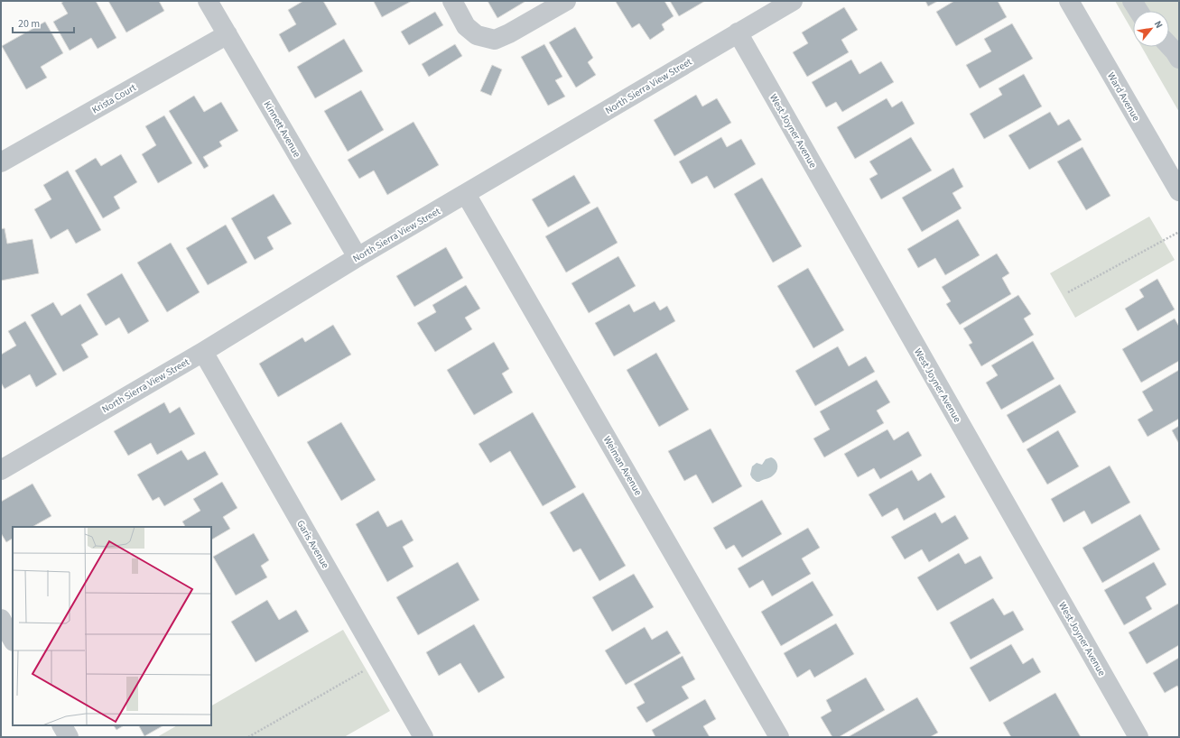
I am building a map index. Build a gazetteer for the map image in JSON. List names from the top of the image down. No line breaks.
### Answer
{"streets":{"street":["North Sierra View Street","Ward Avenue","Krista Court","Kinnett Avenue","West Joyner Avenue","Weiman Avenue","Garis Avenue"]},"crossings":[["North Sierra View Street","Kinnett Avenue"],["North Sierra View Street","West Joyner Avenue"],["North Sierra View Street","Weiman Avenue"],["North Sierra View Street","Garis Avenue"],["Krista Court","Kinnett Avenue"]],"scale_bar":"20 m","north":"top right"}
